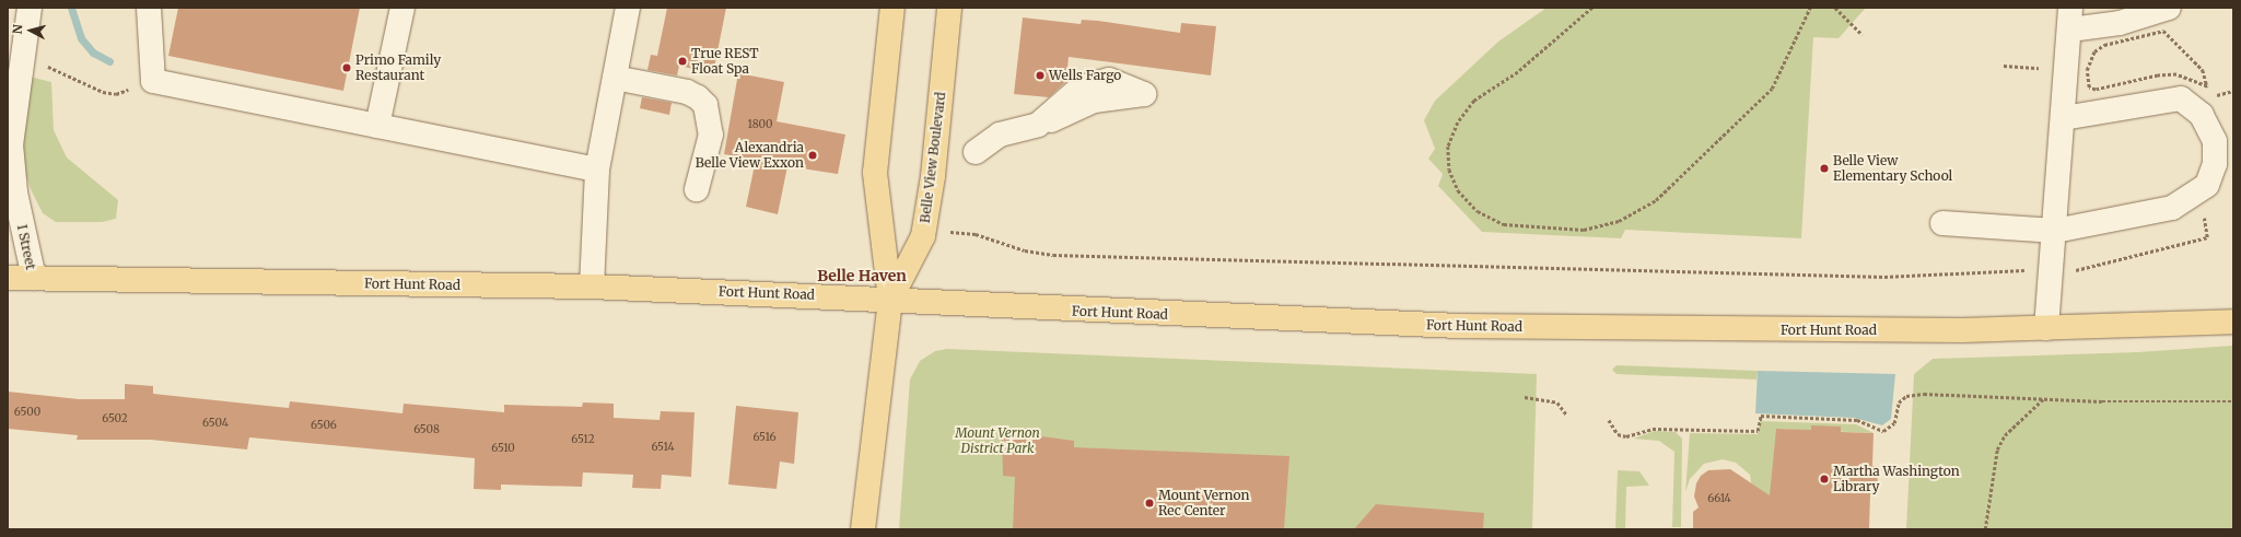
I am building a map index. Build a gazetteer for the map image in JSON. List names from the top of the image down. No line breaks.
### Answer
{"streets":{"main road":["Belle View Boulevard","Fort Hunt Road"],"street":["I Street"]},"crossings":[["Belle View Boulevard","Fort Hunt Road"],["I Street","Fort Hunt Road"]],"districts":["Belle Haven"],"parks":["Mount Vernon District Park"],"places":["True REST Float Spa","Primo Family Restaurant","Wells Fargo","Alexandria Belle View Exxon","Belle View Elementary School","Martha Washington Library","Mount Vernon Rec Center"],"house_numbers":["1800","6500","6502","6504","6506","6508","6516","6512","6514","6510","6614"],"north":"left"}
